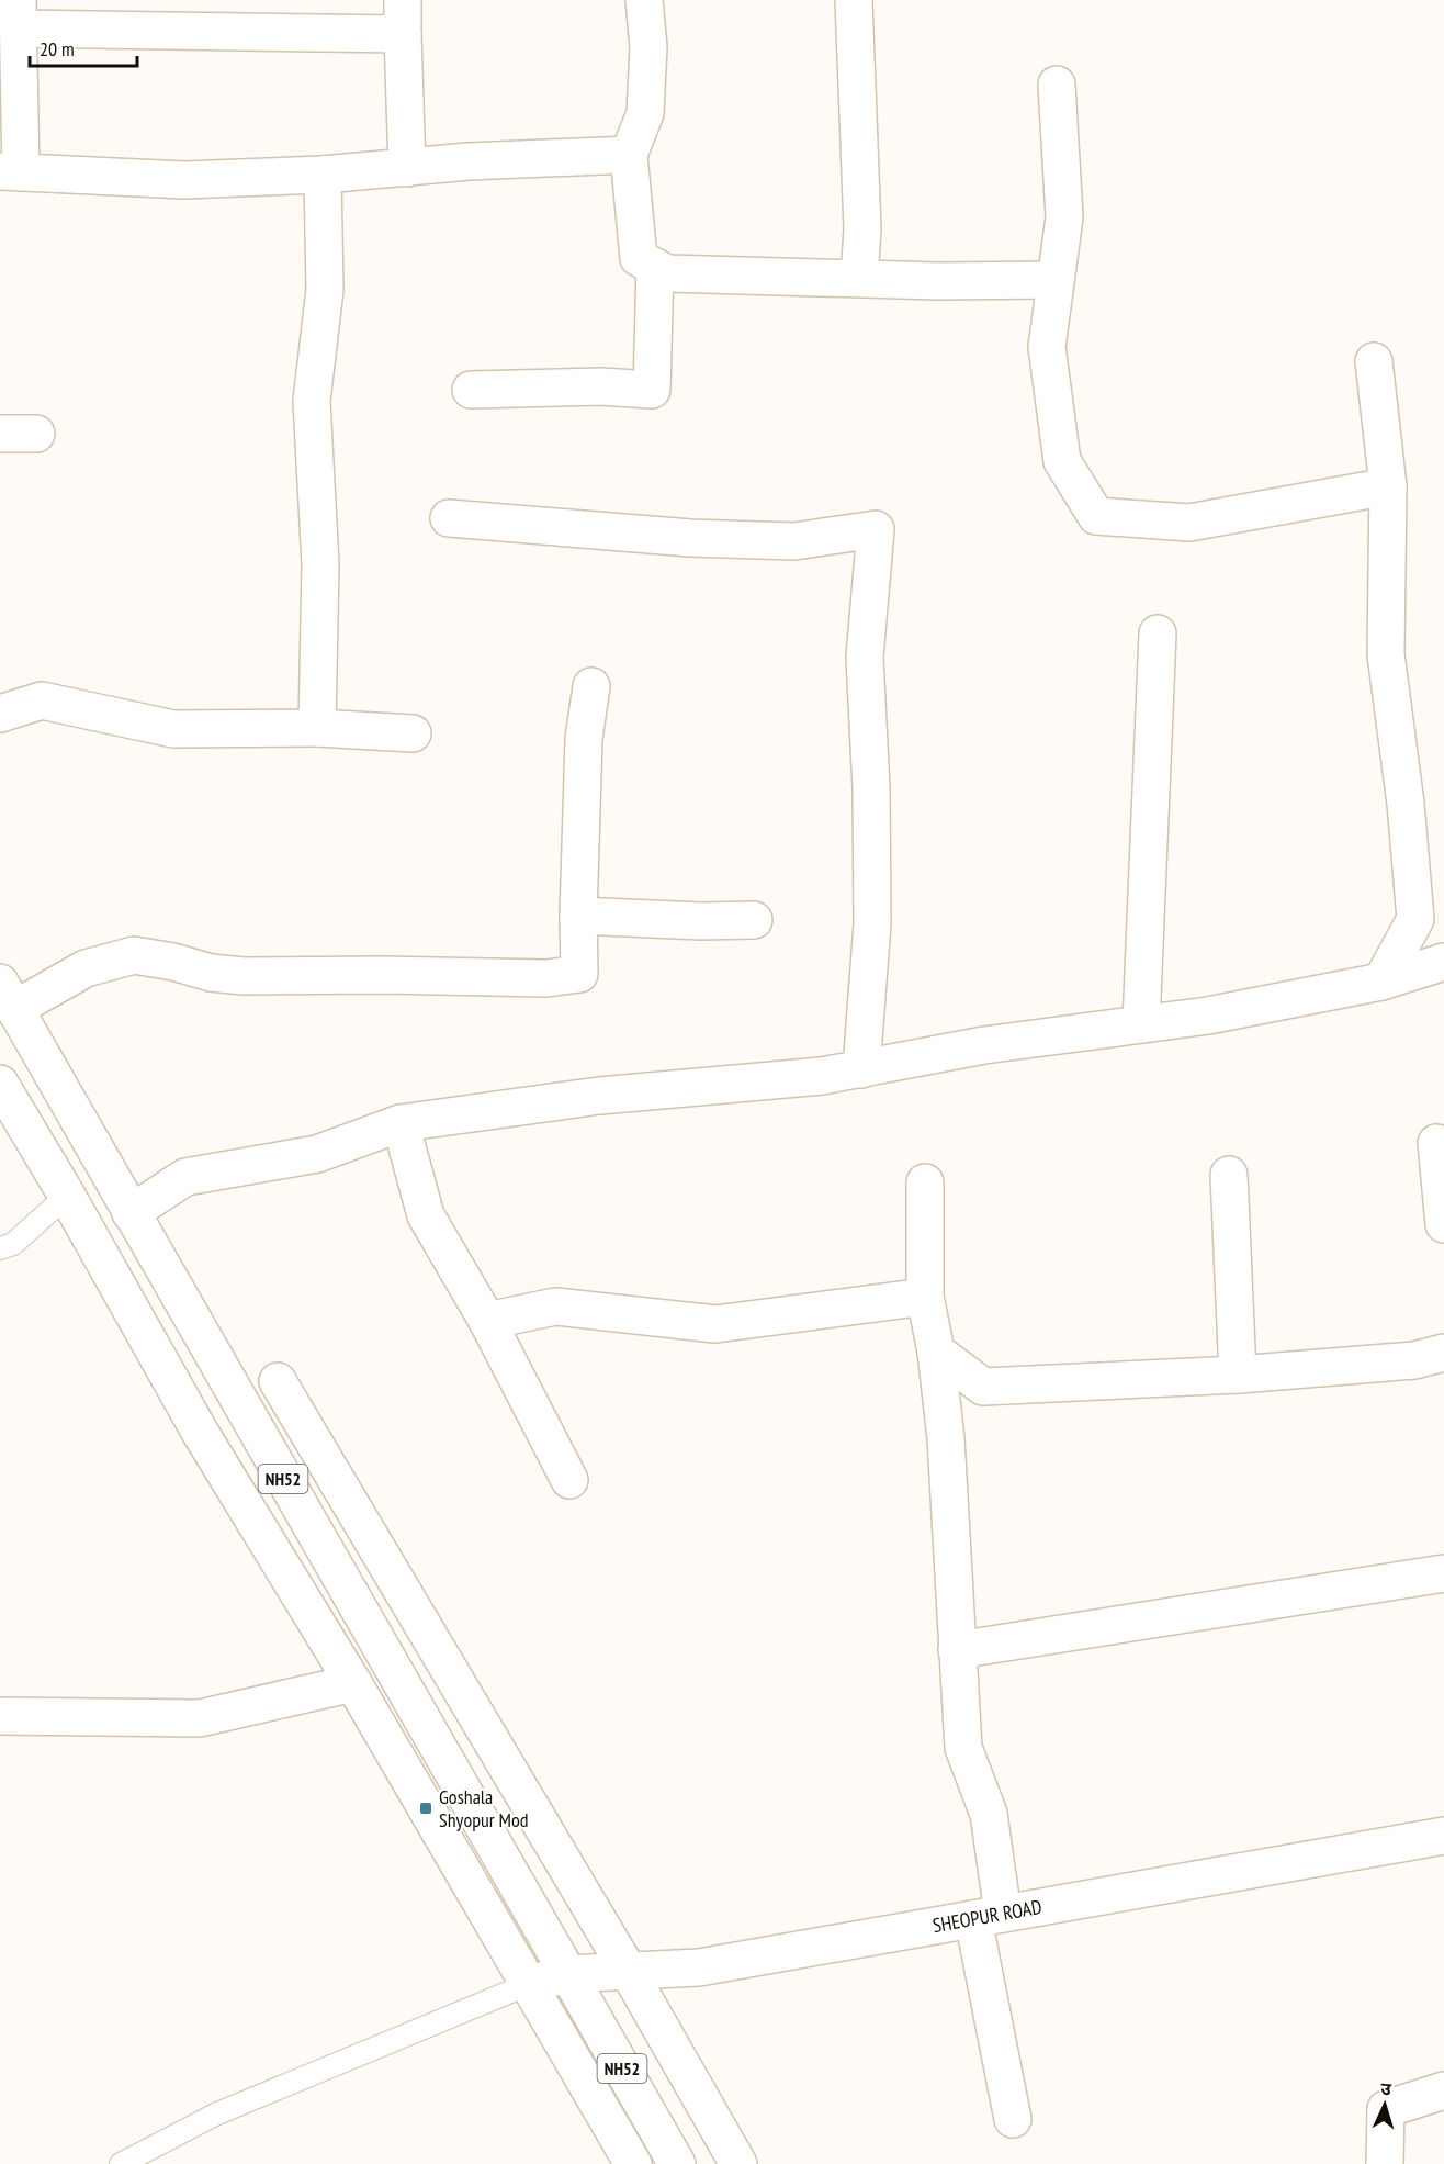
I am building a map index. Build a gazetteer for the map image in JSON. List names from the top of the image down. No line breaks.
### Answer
{"streets":{"main road":["NH52","SHEOPUR ROAD"]},"crossings":[["NH52","SHEOPUR ROAD"]],"places":{"transit":["Goshala Shyopur Mod"]},"scale_bar":"20 m","north":"top"}
